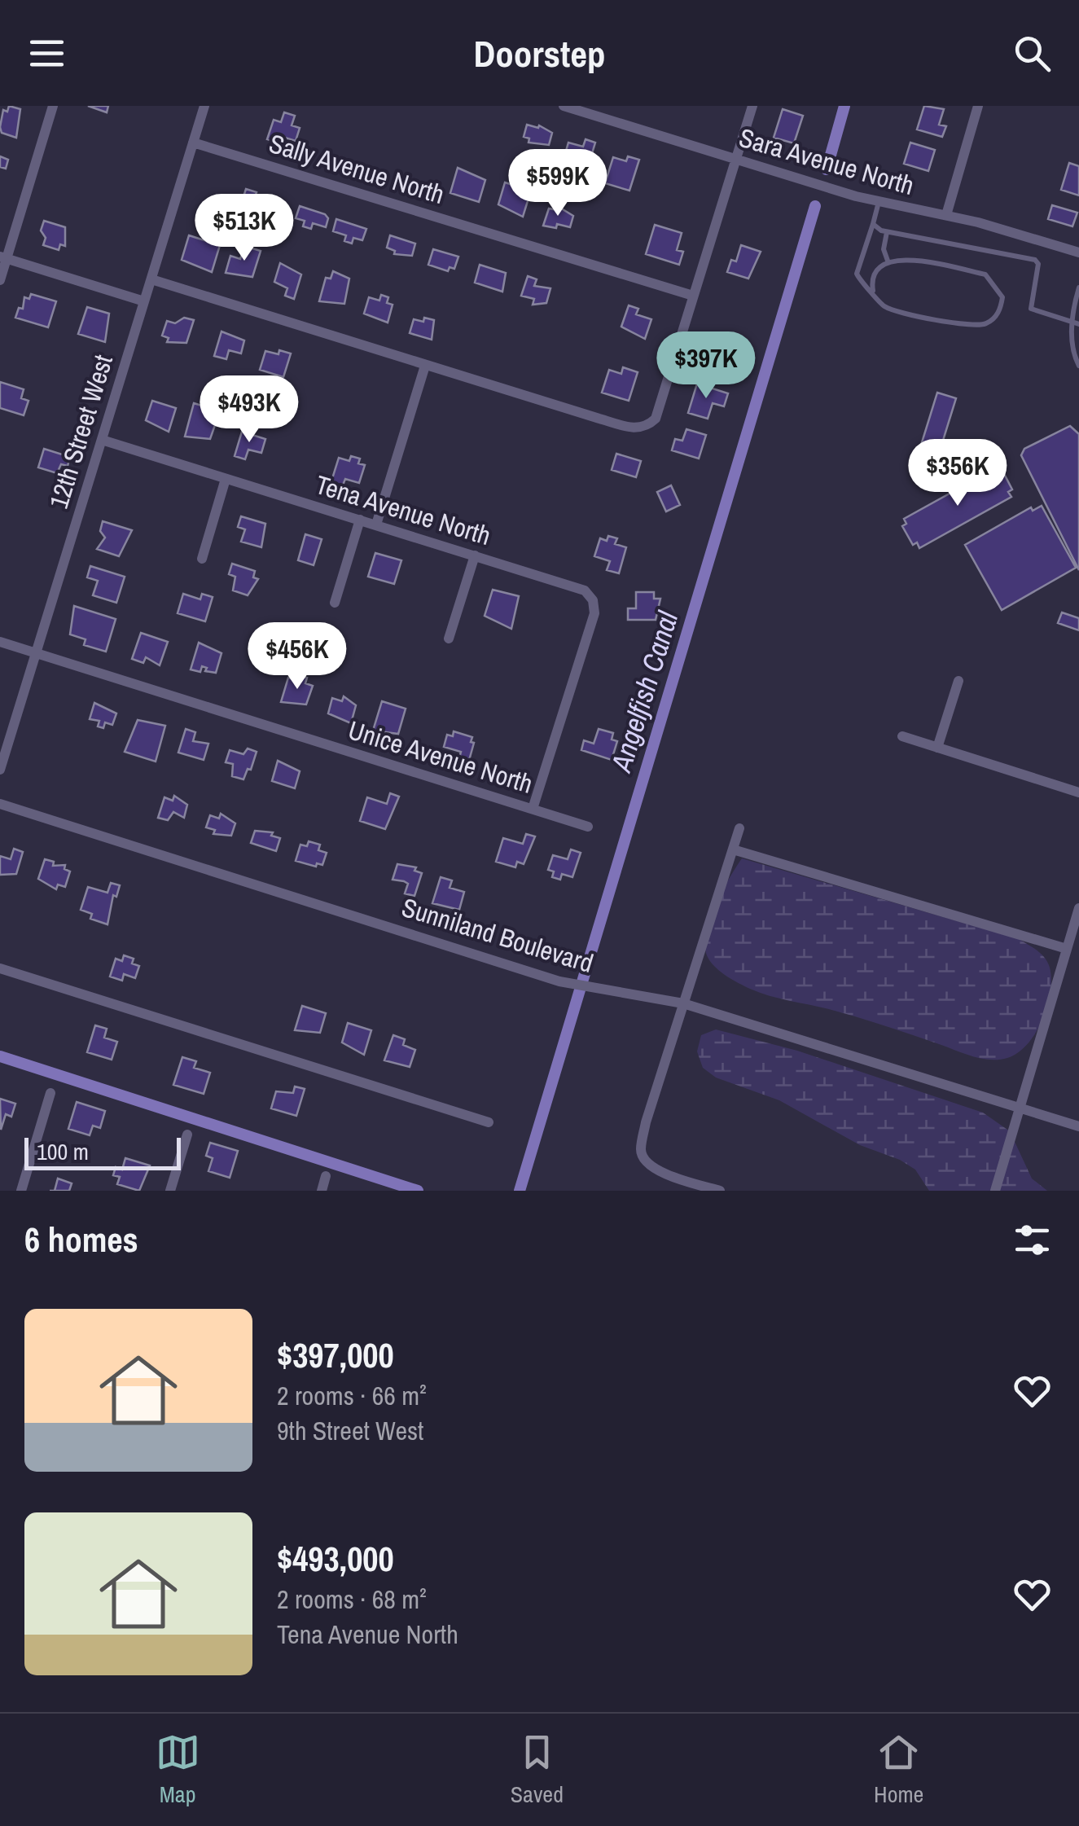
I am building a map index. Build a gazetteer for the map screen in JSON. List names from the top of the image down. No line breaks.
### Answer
{"streets":{"street":["Sara Avenue North","Sally Avenue North","12th Street West","Tena Avenue North","Unice Avenue North","Sunniland Boulevard"]},"crossings":[["Sally Avenue North","12th Street West"],["12th Street West","Tena Avenue North"],["12th Street West","Unice Avenue North"],["Tena Avenue North","Unice Avenue North"]],"water":["Angelfish Canal"],"scale_bar":"100 m","page":{"header":"Doorstep","price":["$599K","$513K","$397K","$493K","$356K","$456K"],"scale":"100 m","heading":"6 homes","list":[{"name":"$397,000","note":"2 rooms · 66 m² · 9th Street West"},{"name":"$493,000","note":"2 rooms · 68 m² · Tena Avenue North"}],"tabs":["Map","Saved","Home"]}}
